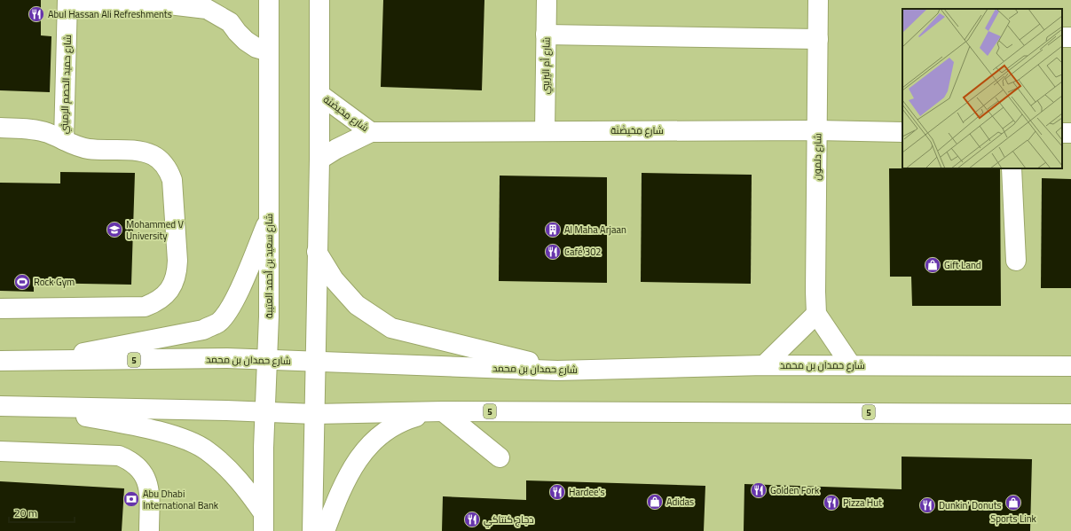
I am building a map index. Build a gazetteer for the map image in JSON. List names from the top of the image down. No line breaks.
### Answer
{"streets":{"main road":["شارع أم اليِرَيبِي","شارع حميد الحصم الرميثي","شارع مِحَيصْنَة","شارع دلمون","شارع سعيد بن أحمد العتيبة","5","شارع حمدان بن محمد"]},"crossings":[["شارع أم اليِرَيبِي","شارع مِحَيصْنَة"],["شارع حميد الحصم الرميثي","شارع سعيد بن أحمد العتيبة"],["شارع مِحَيصْنَة","شارع دلمون"],["شارع سعيد بن أحمد العتيبة","5"],["شارع سعيد بن أحمد العتيبة","شارع حمدان بن محمد"]],"places":{"restaurant":["Abul Hassan Ali Refreshments","Café 302","Golden Fork","Hardee's","Pizza Hut","Dunkin' Donuts","دجاج كنتاكي"],"school or university":["Mohammed V University"],"building":["Al Maha Arjaan"],"shop":["Gift Land","Adidas","Sports Link"],"sports":["Rock Gym"],"bank":["Abu Dhabi International Bank"]},"scale_bar":"20 m"}
